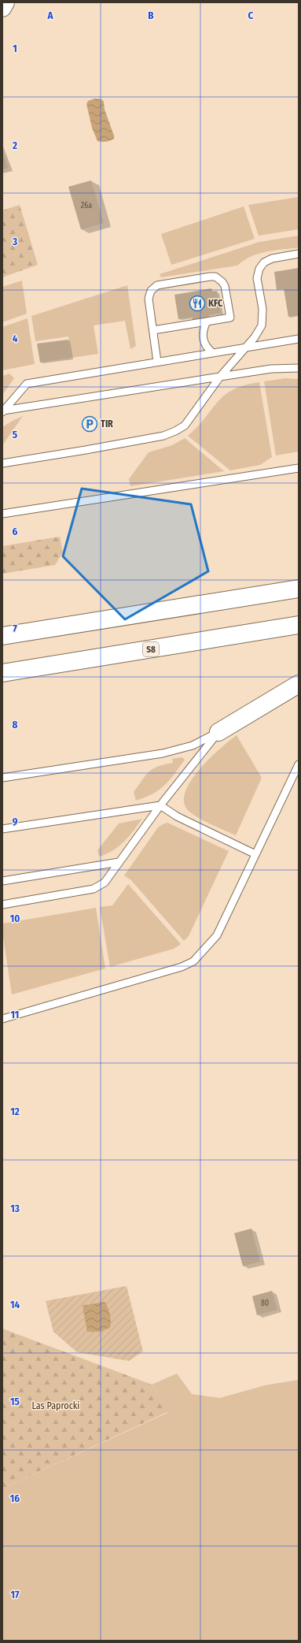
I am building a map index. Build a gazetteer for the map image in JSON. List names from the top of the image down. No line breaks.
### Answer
{"streets":{"main road":["S8"]},"parks":["Las Paprocki"],"places":{"restaurant":["KFC"],"parking":["TIR"]},"house_numbers":["26a","80"],"grid":{"columns":["A","B","C"],"rows":["1","2","3","4","5","6","7","8","9","10","11","12","13","14","15","16","17"]}}
